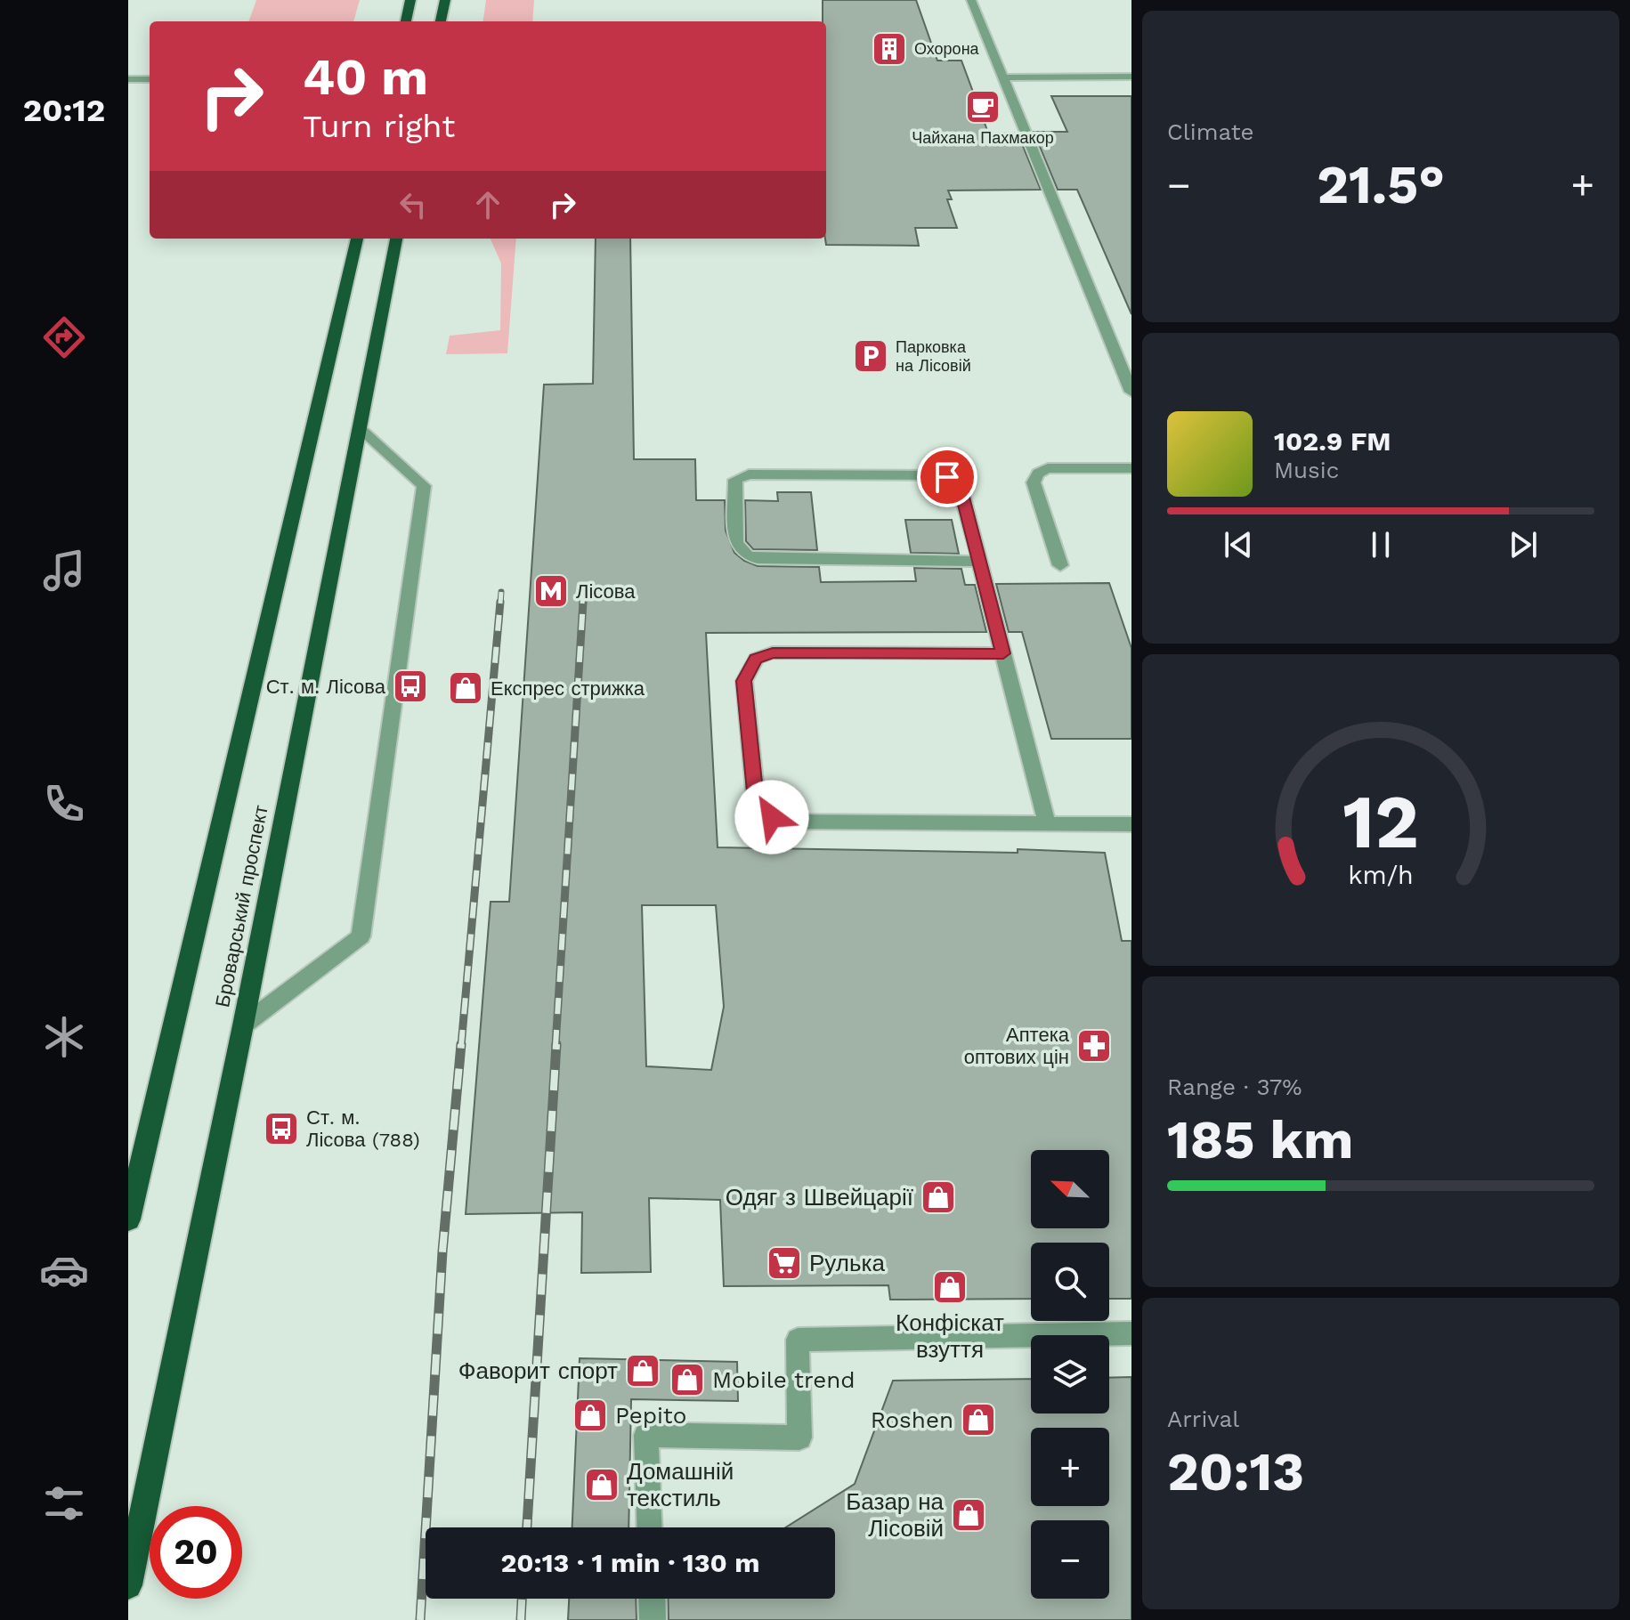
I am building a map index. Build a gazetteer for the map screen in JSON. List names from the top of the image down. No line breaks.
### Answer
{"streets":{"highway":["Броварський проспект"]},"places":{"building":["Охорона"],"cafe":["Чайхана Пахмакор"],"parking":["Парковка на Лісовій"],"metro station":["Лісова"],"bus stop":["Ст. м. Лісова","Ст. м. Лісова (788)"],"shop":["Експрес стрижка","Одяг з Швейцарії","Конфіскат взуття","Фаворит спорт","Mobile trend","Pepito","Roshen","Домашній текстиль","Базар на Лісовій"],"pharmacy":["Аптека оптових цін"],"supermarket":["Рулька"]},"north":"top left","page":{"tabs":"20:12","tile":["Climate",["Range · 37%","185 km"],["Arrival","20:13"]],"turn":["40 m","Turn right"],"heat":["−","21.5°","+"],"song":["102.9 FM","Music"],"map_buttons":["+","−"],"limit":"20","trip":"20:13 · 1 min · 130 m","gauge":["12","km/h"]}}
